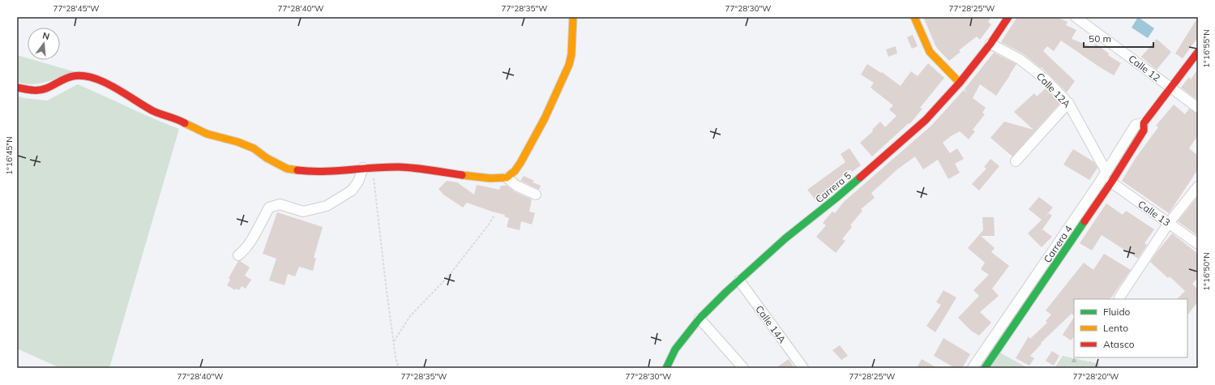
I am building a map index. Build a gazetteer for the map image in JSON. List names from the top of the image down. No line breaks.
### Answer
{"streets":{"street":["Calle 12","Calle 12A","Carrera 5","Calle 13","Carrera 4","Calle 14A"]},"crossings":[["Calle 12","Carrera 4"],["Calle 12A","Carrera 5"],["Calle 12A","Carrera 4"],["Carrera 5","Calle 14A"],["Calle 13","Carrera 4"]],"legend":["Fluido","Lento","Atasco"],"scale_bar":"50 m","north":"top","coordinates":["77°28'45\"W","77°28'40\"W","77°28'35\"W","77°28'30\"W","77°28'25\"W","1°16'55\"N","1°16'45\"N","1°16'50\"N","77°28'20\"W"]}
